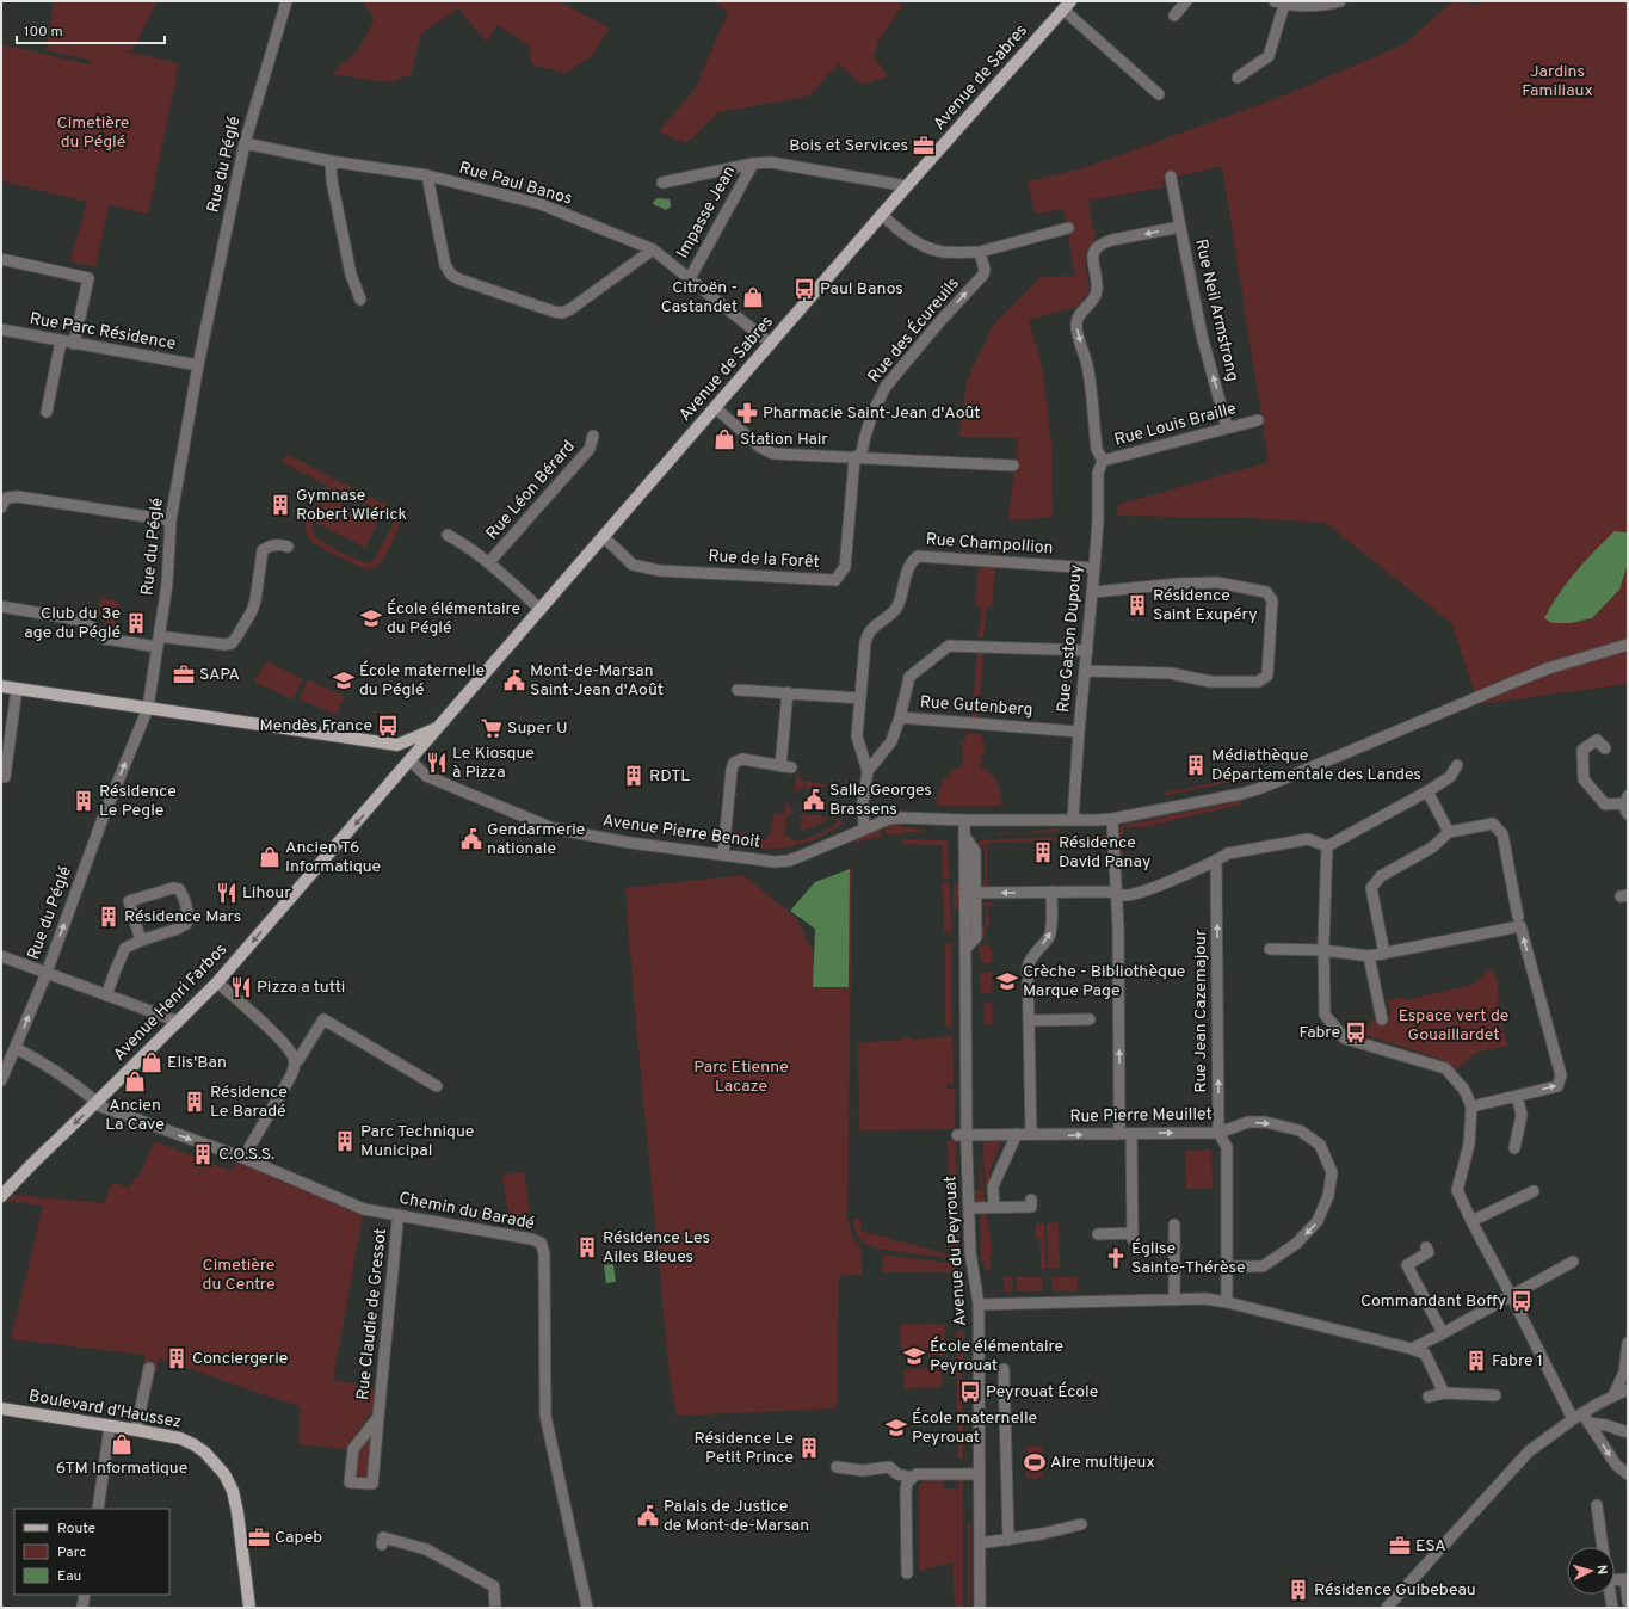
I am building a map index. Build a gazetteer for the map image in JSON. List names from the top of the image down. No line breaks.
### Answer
{"streets":{"main road":["Avenue de Sabres","Avenue Henri Farbos","Boulevard d'Haussez"],"street":["Rue du Péglé","Rue Paul Banos","Impasse Jean","Rue Neil Armstrong","Rue des Écureuils","Rue Parc Résidence","Rue Louis Braille","Rue Léon Bérard","Rue Champollion","Rue de la Forêt","Rue Gaston Dupouy","Rue Gutenberg","Avenue Pierre Benoit","Rue Jean Cazemajour","Rue Pierre Meuillet","Chemin du Baradé","Avenue du Peyrouat","Rue Claudie de Gressot"]},"crossings":[["Avenue de Sabres","Rue Paul Banos"],["Avenue de Sabres","Rue des Écureuils"],["Avenue de Sabres","Rue de la Forêt"],["Avenue de Sabres","Avenue Pierre Benoit"],["Avenue de Sabres","Avenue Henri Farbos"],["Rue du Péglé","Rue Paul Banos"],["Rue du Péglé","Rue Parc Résidence"],["Rue du Péglé","Chemin du Baradé"],["Rue Paul Banos","Impasse Jean"],["Rue Neil Armstrong","Rue Louis Braille"],["Rue Neil Armstrong","Rue Gaston Dupouy"],["Rue des Écureuils","Rue de la Forêt"],["Rue Louis Braille","Rue Gaston Dupouy"],["Rue Champollion","Rue Gaston Dupouy"],["Rue Champollion","Avenue Pierre Benoit"],["Rue Gaston Dupouy","Rue Gutenberg"],["Rue Gaston Dupouy","Avenue Pierre Benoit"],["Avenue Pierre Benoit","Avenue Henri Farbos"],["Avenue Pierre Benoit","Avenue du Peyrouat"],["Avenue Henri Farbos","Chemin du Baradé"],["Rue Jean Cazemajour","Rue Pierre Meuillet"],["Rue Pierre Meuillet","Avenue du Peyrouat"],["Chemin du Baradé","Rue Claudie de Gressot"]],"one_way":["Rue des Écureuils","Avenue Henri Farbos"],"parks":["Jardins Familiaux","Cimetière du Péglé","Espace vert de Gouaillardet","Parc Etienne Lacaze","Cimetière du Centre"],"places":{"office":["Bois et Services","SAPA","Capeb","ESA"],"bus stop":["Paul Banos","Mendès France","Fabre","Commandant Boffy","Peyrouat École"],"shop":["Citroën - Castandet","Station Hair","Ancien T6 Informatique","Elis'Ban","Ancien La Cave","6TM Informatique"],"pharmacy":["Pharmacie Saint-Jean d'Août"],"building":["Gymnase Robert Wlérick","Résidence Saint Exupéry","Club du 3e age du Péglé","Médiathèque Départementale des Landes","RDTL","Résidence Le Pegle","Résidence David Panay","Résidence Mars","Résidence Le Baradé","Parc Technique Municipal","C.O.S.S.","Résidence Les Ailes Bleues","Conciergerie","Fabre 1","Résidence Le Petit Prince","Résidence Guibebeau"],"school or university":["École élémentaire du Péglé","École maternelle du Péglé","Crèche - Bibliothèque Marque Page","École élémentaire Peyrouat","École maternelle Peyrouat"],"public building":["Mont-de-Marsan Saint-Jean d'Août","Salle Georges Brassens","Gendarmerie nationale","Palais de Justice de Mont-de-Marsan"],"supermarket":["Super U"],"restaurant":["Le Kiosque à Pizza","Lihour","Pizza a tutti"],"church":["Église Sainte-Thérèse"],"sports":["Aire multijeux"]},"legend":["Route","Parc","Eau"],"scale_bar":"100 m","north":"right"}
